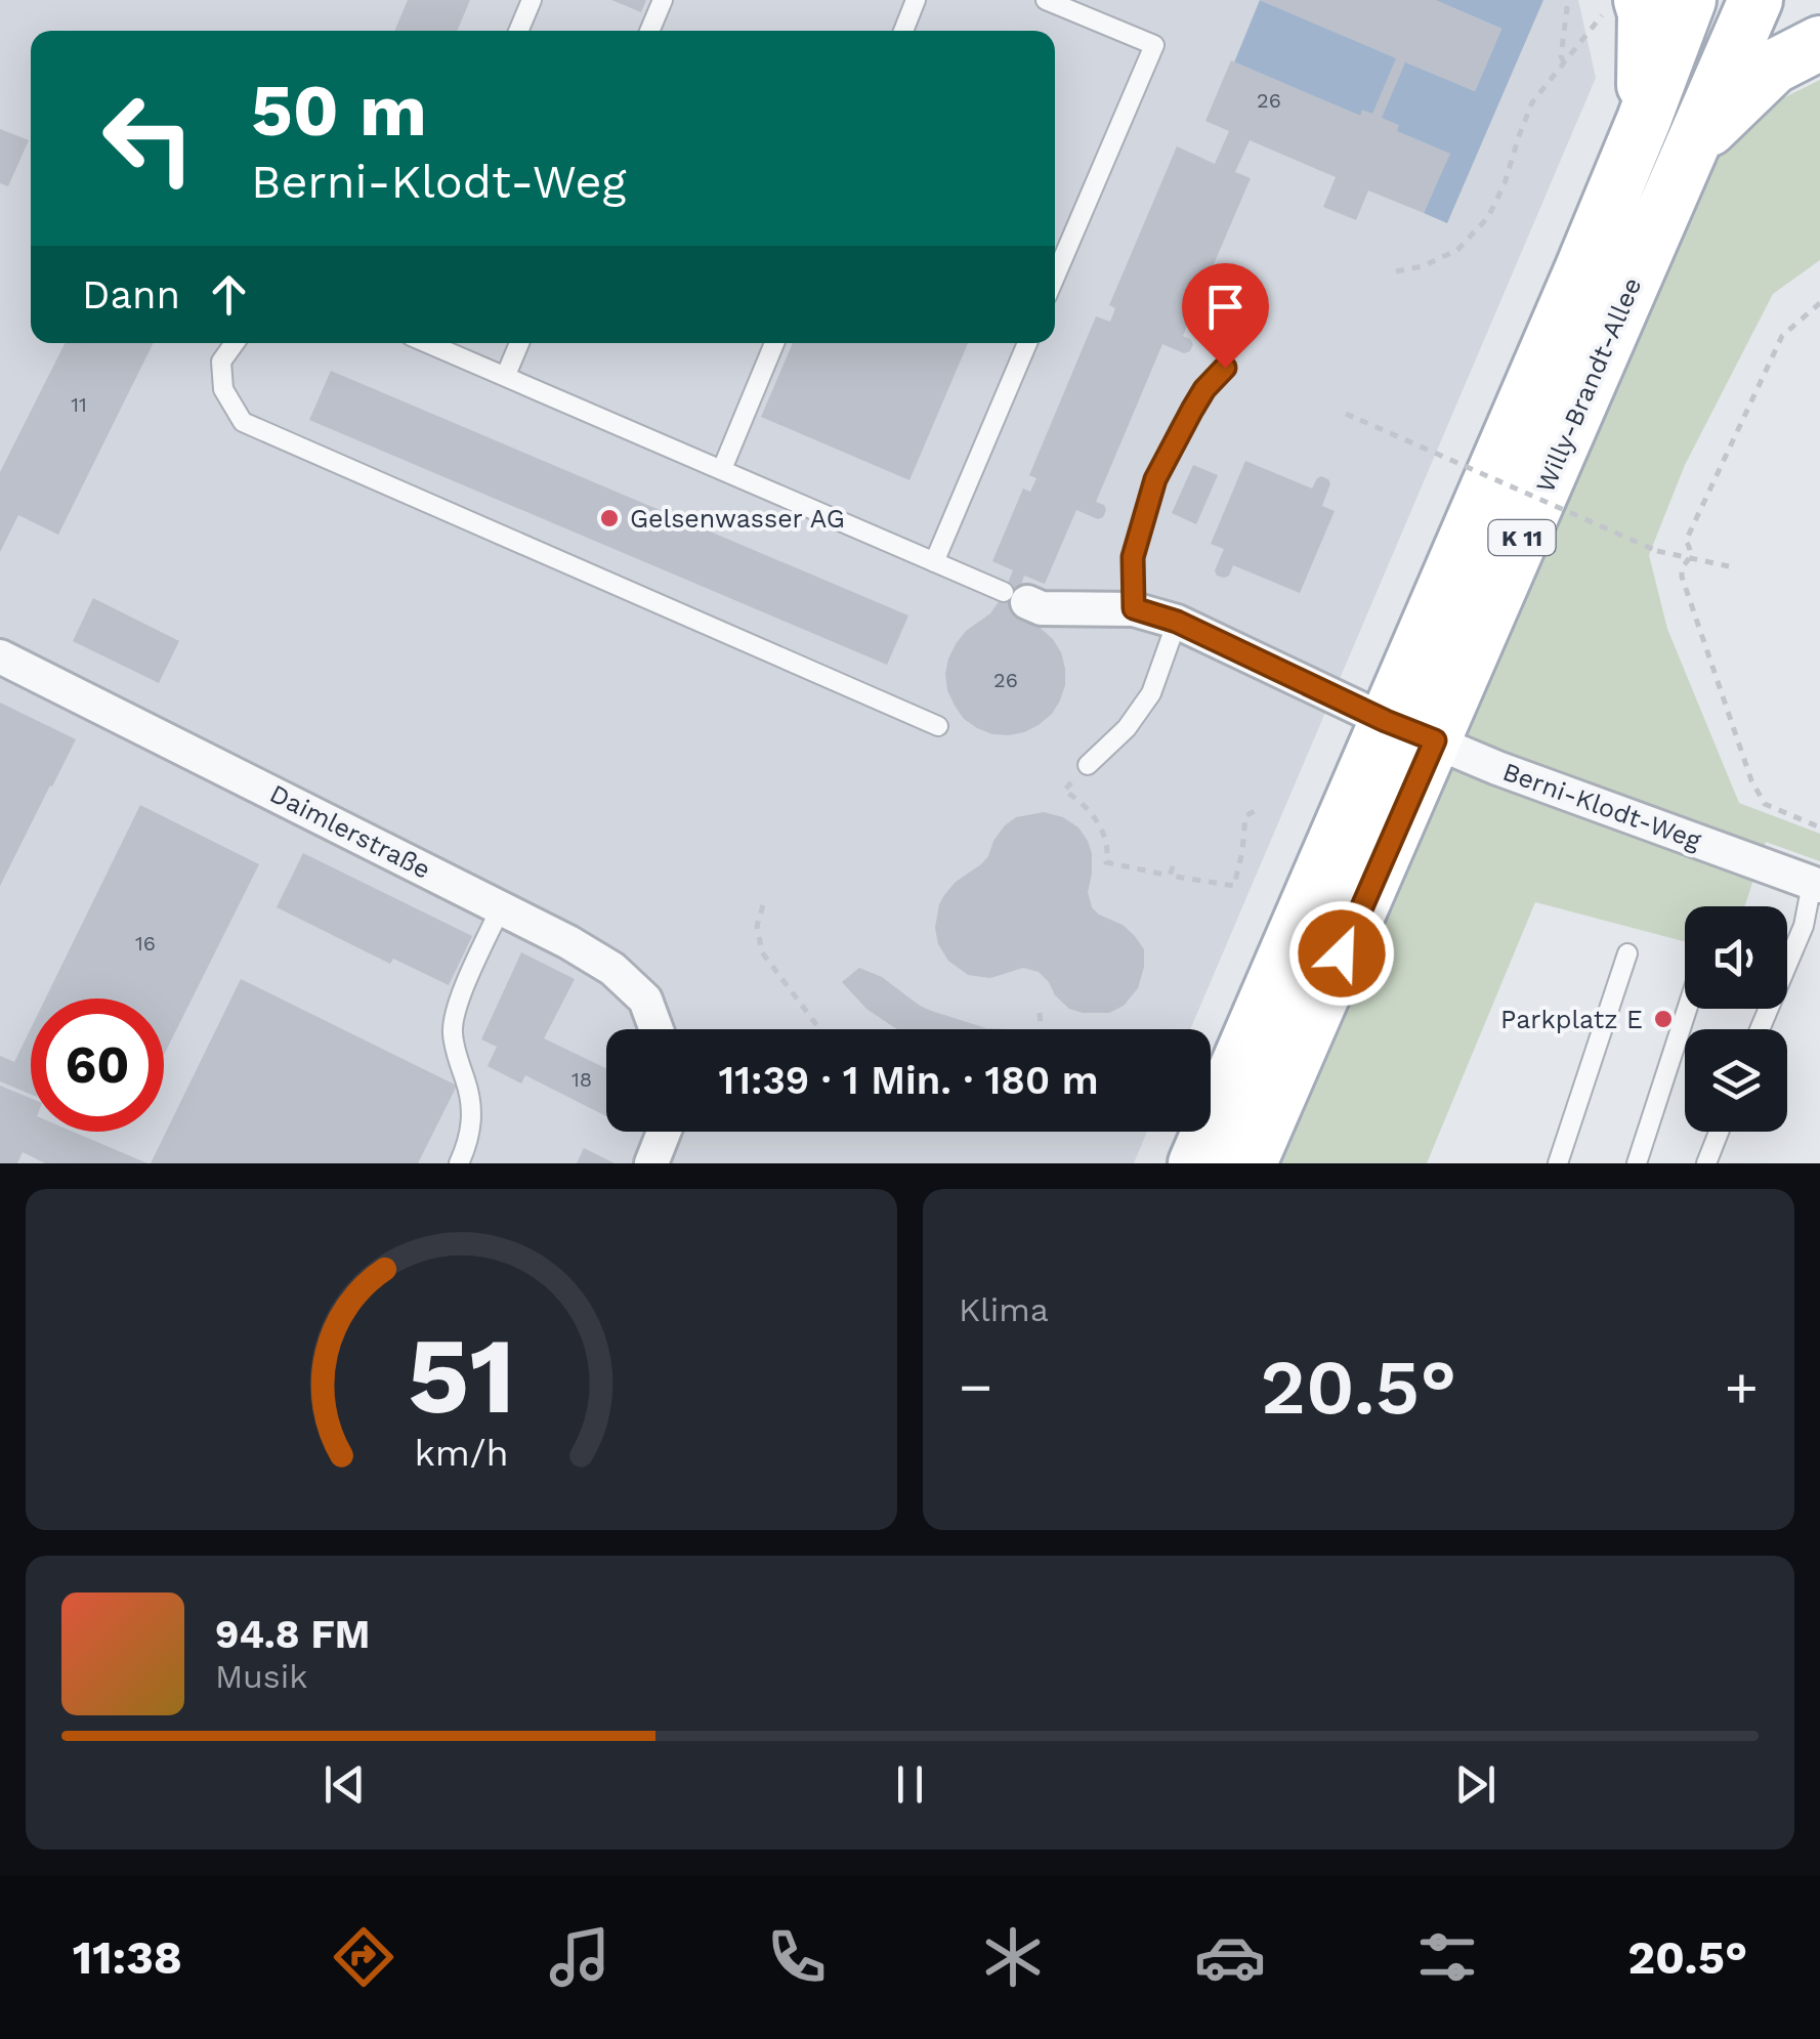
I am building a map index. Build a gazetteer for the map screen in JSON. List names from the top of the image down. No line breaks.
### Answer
{"streets":{"main road":["Willy-Brandt-Allee","K 11"],"street":["Berni-Klodt-Weg","Daimlerstraße"]},"crossings":[["Willy-Brandt-Allee","Berni-Klodt-Weg"]],"places":["Gelsenwasser AG","Parkplatz E"],"house_numbers":["26","11","26","16","18"],"page":{"turn":["50 m","Berni-Klodt-Weg"],"then":"Dann","limit":"60","trip":"11:39 · 1 Min. · 180 m","tile":"Klima","heat":["−","20.5°","+"],"song":["94.8 FM","Musik"],"tabs":["11:38","20.5°"],"gauge":["51","km/h"]}}
